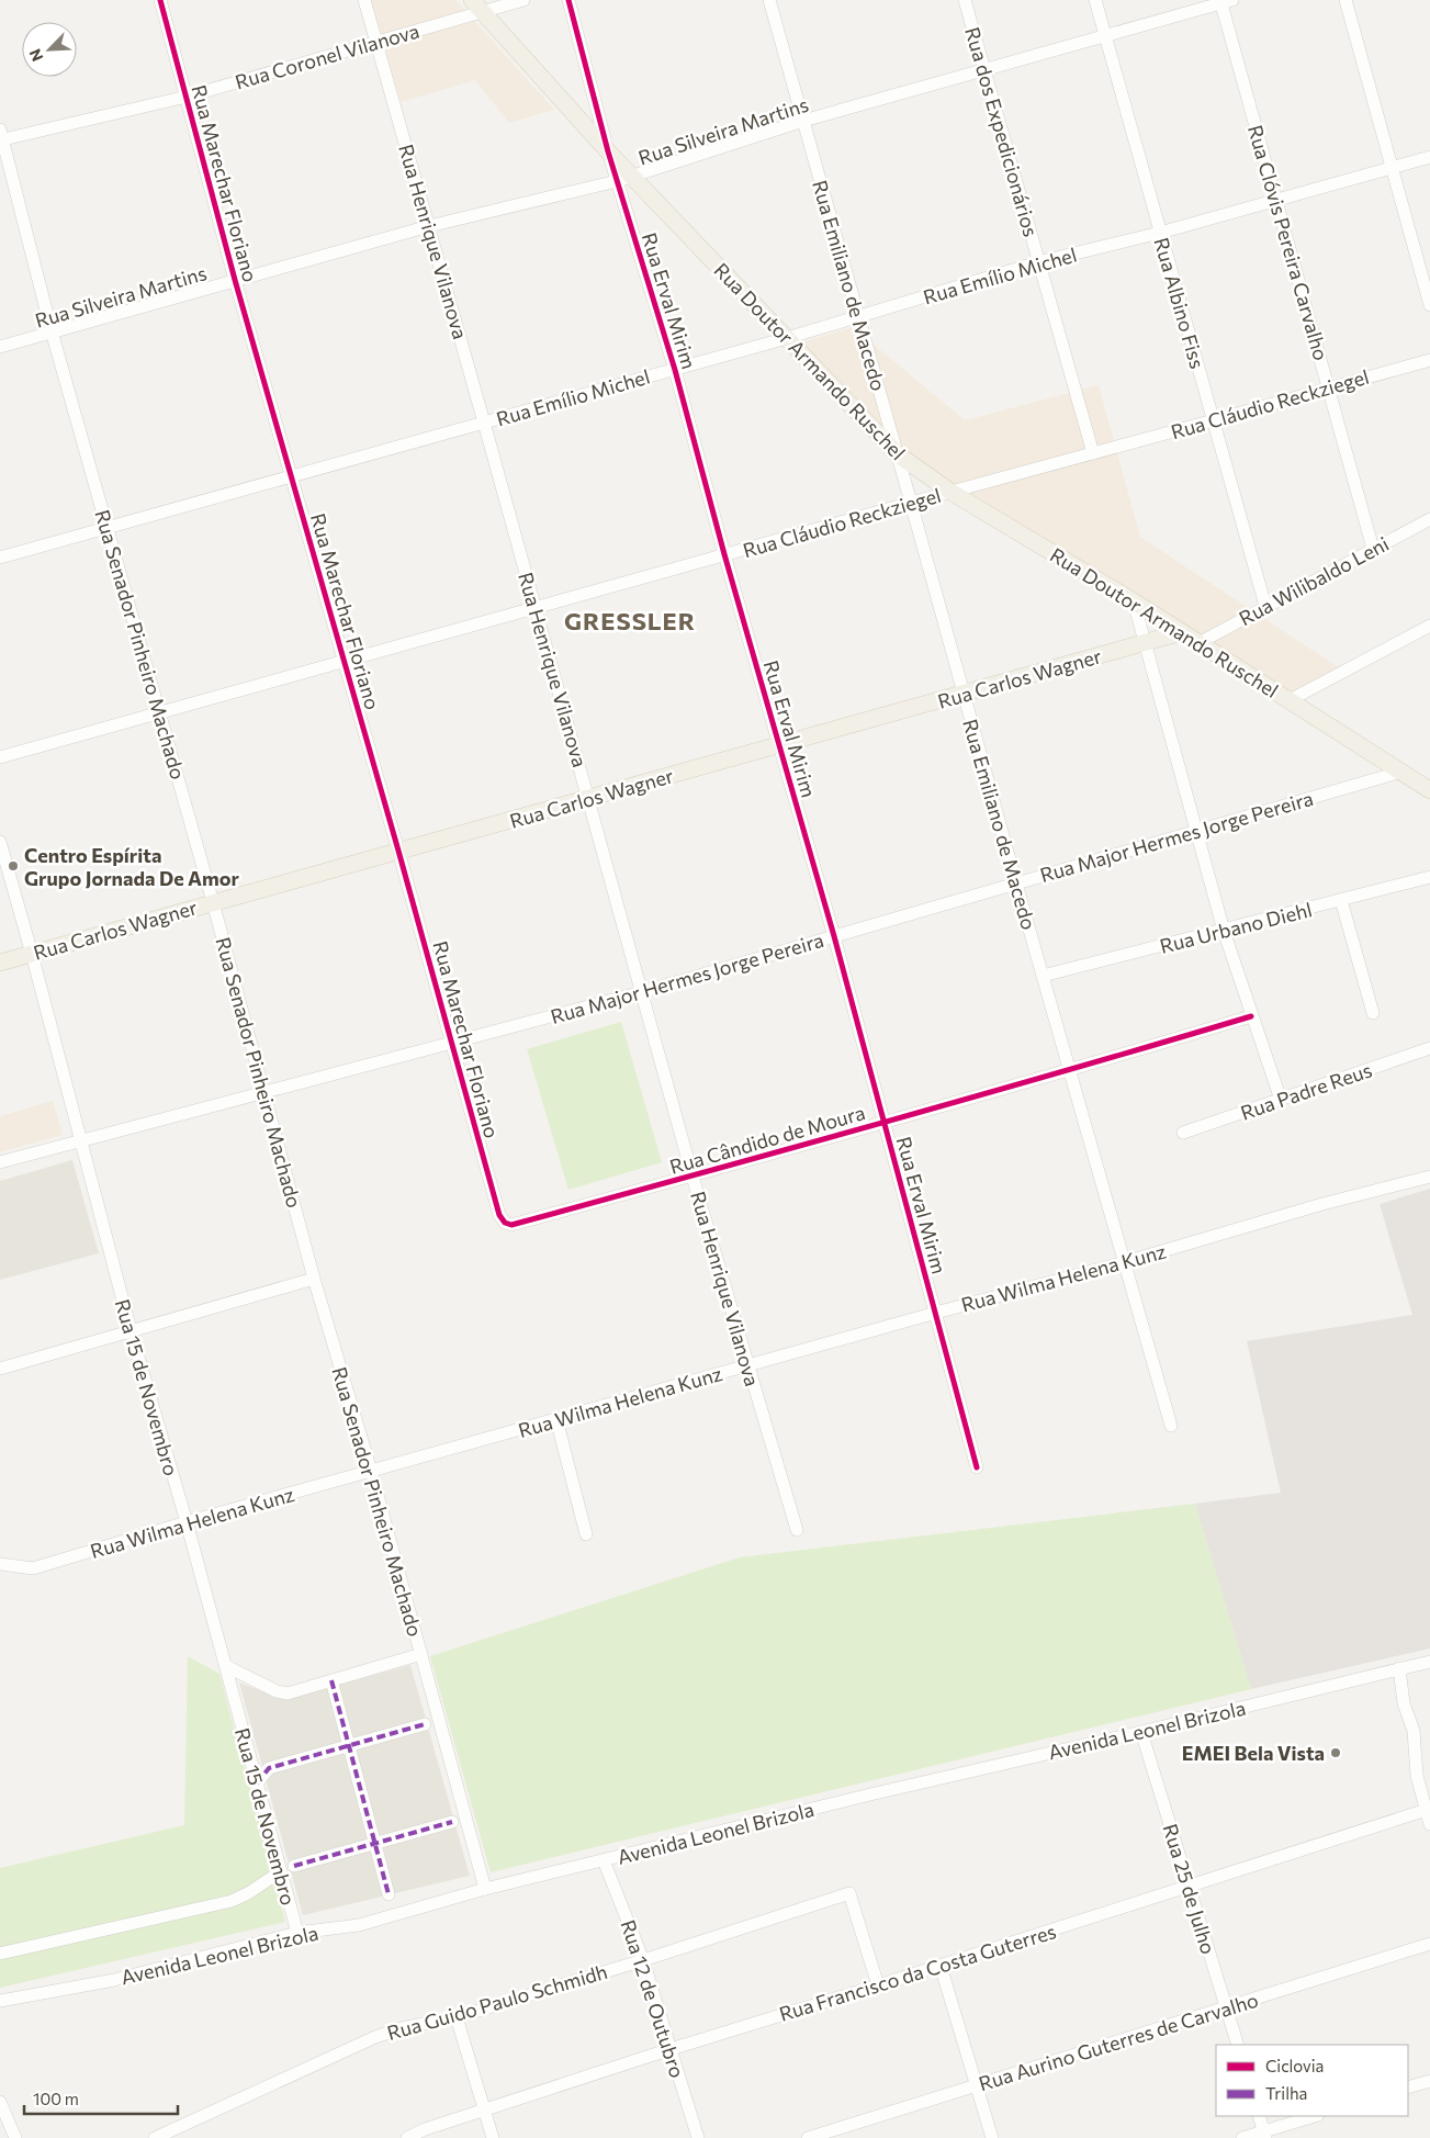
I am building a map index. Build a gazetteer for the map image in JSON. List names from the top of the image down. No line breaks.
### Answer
{"streets":{"main road":["Rua Doutor Armando Ruschel","Rua Carlos Wagner"],"street":["Rua Coronel Vilanova","Rua Silveira Martins","Rua dos Expedicionários","Rua Marechar Floriano","Rua Henrique Vilanova","Rua Clóvis Pereira Carvalho","Rua Emílio Michel","Rua Emiliano de Macedo","Rua Erval Mirim","Rua Albino Fiss","Rua Cláudio Reckziegel","Rua Wilibaldo Leni","Rua Senador Pinheiro Machado","Rua Major Hermes Jorge Pereira","Rua Urbano Diehl","Rua Padre Reus","Rua Cândido de Moura","Rua Wilma Helena Kunz","Rua 15 de Novembro","Avenida Leonel Brizola","Rua 25 de Julho","Rua Francisco da Costa Guterres","Rua 12 de Outubro","Rua Guido Paulo Schmidh","Rua Aurino Guterres de Carvalho"]},"crossings":[["Rua Coronel Vilanova","Rua Marechar Floriano"],["Rua Coronel Vilanova","Rua Henrique Vilanova"],["Rua Coronel Vilanova","Rua Doutor Armando Ruschel"],["Rua Coronel Vilanova","Rua Senador Pinheiro Machado"],["Rua Silveira Martins","Rua dos Expedicionários"],["Rua Silveira Martins","Rua Marechar Floriano"],["Rua Silveira Martins","Rua Henrique Vilanova"],["Rua Silveira Martins","Rua Clóvis Pereira Carvalho"],["Rua Silveira Martins","Rua Emiliano de Macedo"],["Rua Silveira Martins","Rua Erval Mirim"],["Rua Silveira Martins","Rua Albino Fiss"],["Rua Silveira Martins","Rua Doutor Armando Ruschel"],["Rua Silveira Martins","Rua Senador Pinheiro Machado"],["Rua dos Expedicionários","Rua Emílio Michel"],["Rua dos Expedicionários","Rua Cláudio Reckziegel"],["Rua Marechar Floriano","Rua Emílio Michel"],["Rua Marechar Floriano","Rua Cláudio Reckziegel"],["Rua Marechar Floriano","Rua Carlos Wagner"],["Rua Marechar Floriano","Rua Major Hermes Jorge Pereira"],["Rua Marechar Floriano","Rua Cândido de Moura"],["Rua Henrique Vilanova","Rua Emílio Michel"],["Rua Henrique Vilanova","Rua Cláudio Reckziegel"],["Rua Henrique Vilanova","Rua Carlos Wagner"],["Rua Henrique Vilanova","Rua Major Hermes Jorge Pereira"],["Rua Henrique Vilanova","Rua Cândido de Moura"],["Rua Henrique Vilanova","Rua Wilma Helena Kunz"],["Rua Clóvis Pereira Carvalho","Rua Emílio Michel"],["Rua Clóvis Pereira Carvalho","Rua Cláudio Reckziegel"],["Rua Clóvis Pereira Carvalho","Rua Wilibaldo Leni"],["Rua Emílio Michel","Rua Emiliano de Macedo"],["Rua Emílio Michel","Rua Erval Mirim"],["Rua Emílio Michel","Rua Albino Fiss"],["Rua Emílio Michel","Rua Doutor Armando Ruschel"],["Rua Emílio Michel","Rua Senador Pinheiro Machado"],["Rua Emiliano de Macedo","Rua Doutor Armando Ruschel"],["Rua Emiliano de Macedo","Rua Cláudio Reckziegel"],["Rua Emiliano de Macedo","Rua Carlos Wagner"],["Rua Emiliano de Macedo","Rua Major Hermes Jorge Pereira"],["Rua Emiliano de Macedo","Rua Urbano Diehl"],["Rua Emiliano de Macedo","Rua Cândido de Moura"],["Rua Emiliano de Macedo","Rua Wilma Helena Kunz"],["Rua Erval Mirim","Rua Doutor Armando Ruschel"],["Rua Erval Mirim","Rua Cláudio Reckziegel"],["Rua Erval Mirim","Rua Carlos Wagner"],["Rua Erval Mirim","Rua Major Hermes Jorge Pereira"],["Rua Erval Mirim","Rua Cândido de Moura"],["Rua Erval Mirim","Rua Wilma Helena Kunz"],["Rua Albino Fiss","Rua Cláudio Reckziegel"],["Rua Albino Fiss","Rua Wilibaldo Leni"],["Rua Doutor Armando Ruschel","Rua Cláudio Reckziegel"],["Rua Doutor Armando Ruschel","Rua Wilibaldo Leni"],["Rua Doutor Armando Ruschel","Rua Carlos Wagner"],["Rua Doutor Armando Ruschel","Rua Major Hermes Jorge Pereira"],["Rua Cláudio Reckziegel","Rua Senador Pinheiro Machado"],["Rua Senador Pinheiro Machado","Rua Carlos Wagner"],["Rua Senador Pinheiro Machado","Rua Major Hermes Jorge Pereira"],["Rua Senador Pinheiro Machado","Rua Wilma Helena Kunz"],["Rua Senador Pinheiro Machado","Avenida Leonel Brizola"],["Rua Carlos Wagner","Rua 15 de Novembro"],["Rua Major Hermes Jorge Pereira","Rua 15 de Novembro"],["Rua Wilma Helena Kunz","Rua 15 de Novembro"],["Rua 15 de Novembro","Avenida Leonel Brizola"],["Avenida Leonel Brizola","Rua 25 de Julho"],["Avenida Leonel Brizola","Rua 12 de Outubro"],["Rua 25 de Julho","Rua Francisco da Costa Guterres"],["Rua 25 de Julho","Rua Aurino Guterres de Carvalho"],["Rua Francisco da Costa Guterres","Rua 12 de Outubro"],["Rua Francisco da Costa Guterres","Rua Guido Paulo Schmidh"],["Rua 12 de Outubro","Rua Guido Paulo Schmidh"]],"districts":["GRESSLER"],"places":["Centro Espírita Grupo Jornada De Amor","EMEI Bela Vista"],"legend":["Ciclovia","Trilha"],"scale_bar":"100 m","north":"bottom left"}
